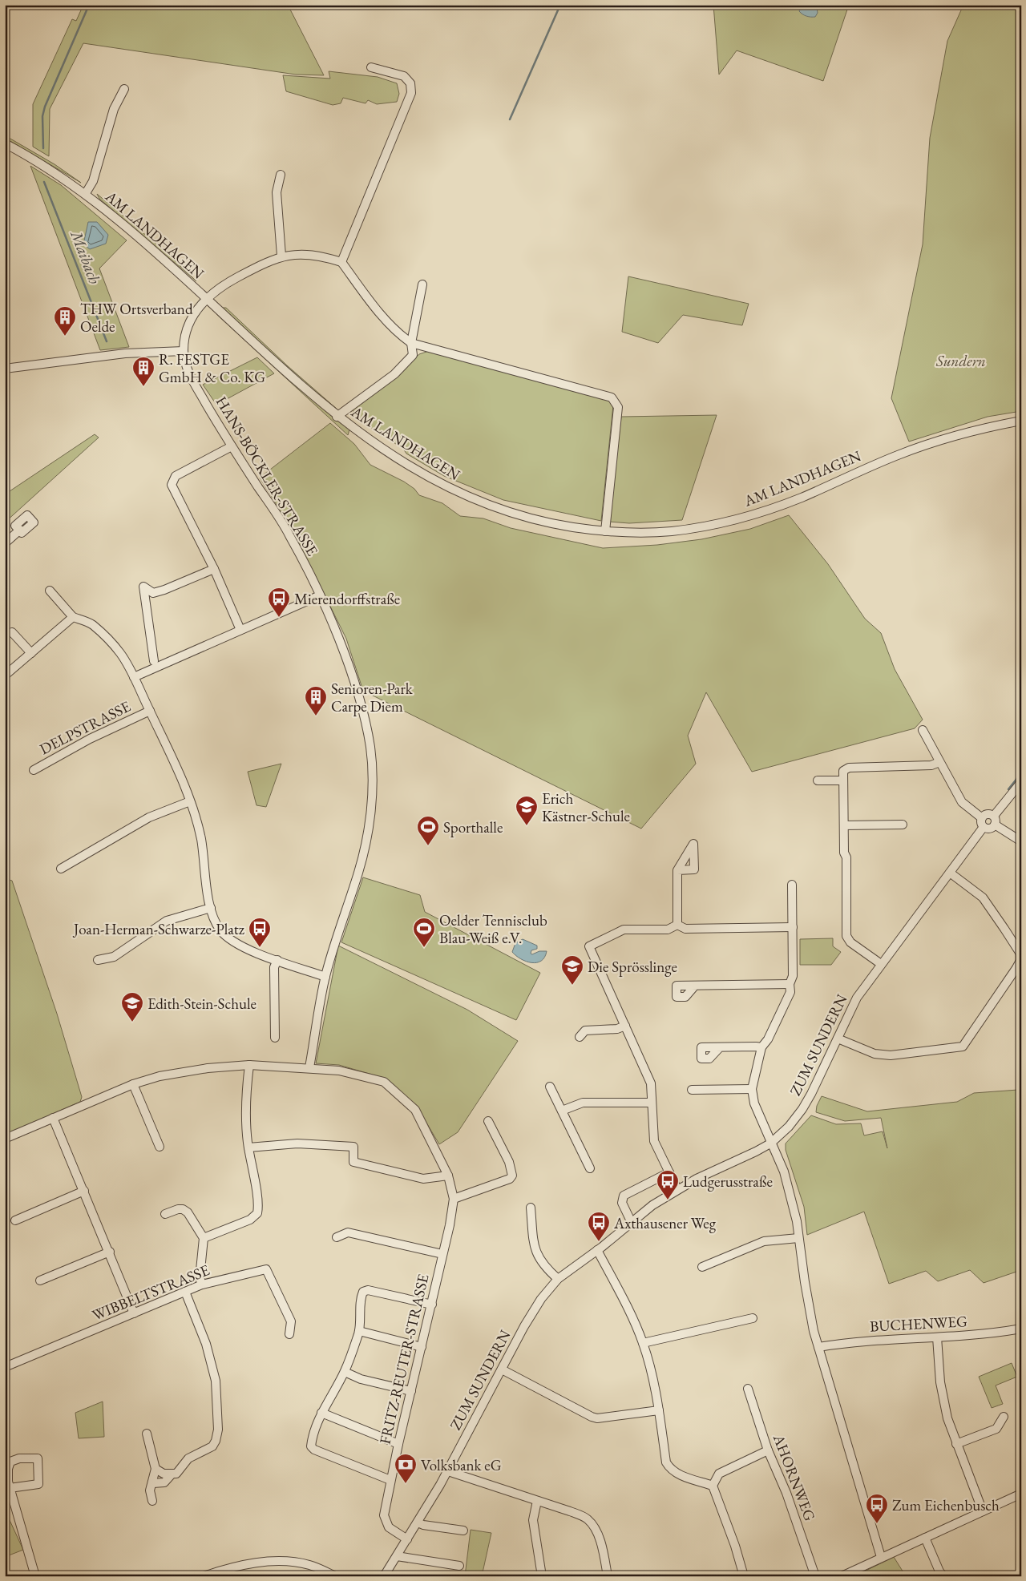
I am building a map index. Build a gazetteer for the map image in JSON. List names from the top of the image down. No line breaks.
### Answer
{"streets":{"street":["AM LANDHAGEN","HANS-BÖCKLER-STRASSE","DELPSTRASSE","ZUM SUNDERN","WIBBELTSTRASSE","BUCHENWEG","FRITZ-REUTER-STRASSE","AHORNWEG"]},"crossings":[["AM LANDHAGEN","HANS-BÖCKLER-STRASSE"],["HANS-BÖCKLER-STRASSE","FRITZ-REUTER-STRASSE"],["ZUM SUNDERN","FRITZ-REUTER-STRASSE"]],"water":["Maibach"],"parks":["Sundern"],"places":{"building":["THW Ortsverband Oelde","R. FESTGE GmbH & Co. KG","Senioren-Park Carpe Diem"],"bus stop":["Mierendorffstraße","Joan-Herman-Schwarze-Platz","Ludgerusstraße","Axthausener Weg","Zum Eichenbusch"],"school or university":["Erich Kästner-Schule","Die Sprösslinge","Edith-Stein-Schule"],"sports":["Sporthalle","Oelder Tennisclub Blau-Weiß e.V."],"bank":["Volksbank eG"]}}
